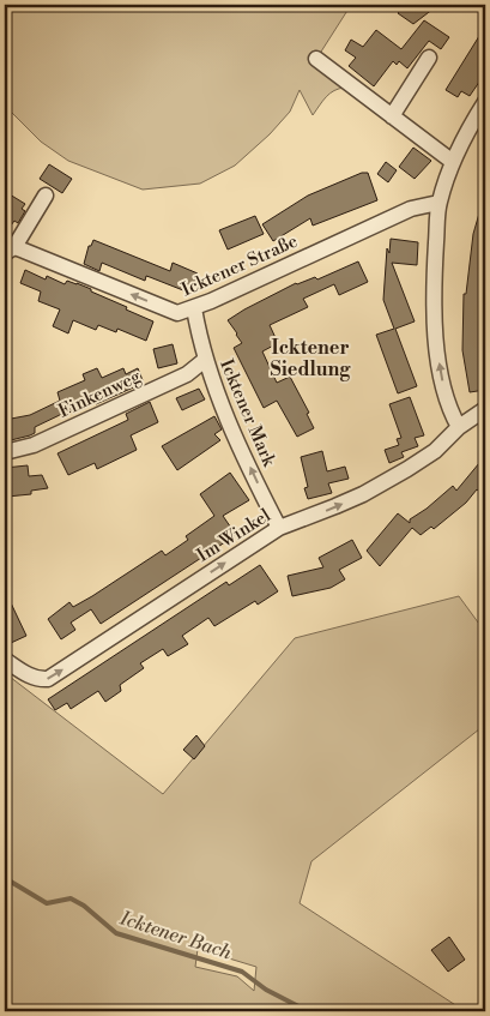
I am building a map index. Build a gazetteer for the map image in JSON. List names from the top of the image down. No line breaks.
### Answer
{"streets":{"street":["Icktener Straße","Finkenweg","Icktener Mark","Im Winkel"]},"crossings":[["Icktener Straße","Icktener Mark"],["Finkenweg","Icktener Mark"],["Icktener Mark","Im Winkel"]],"one_way":["Icktener Straße","Icktener Mark","Im Winkel"],"districts":["Icktener Siedlung"],"water":["Icktener Bach"]}
